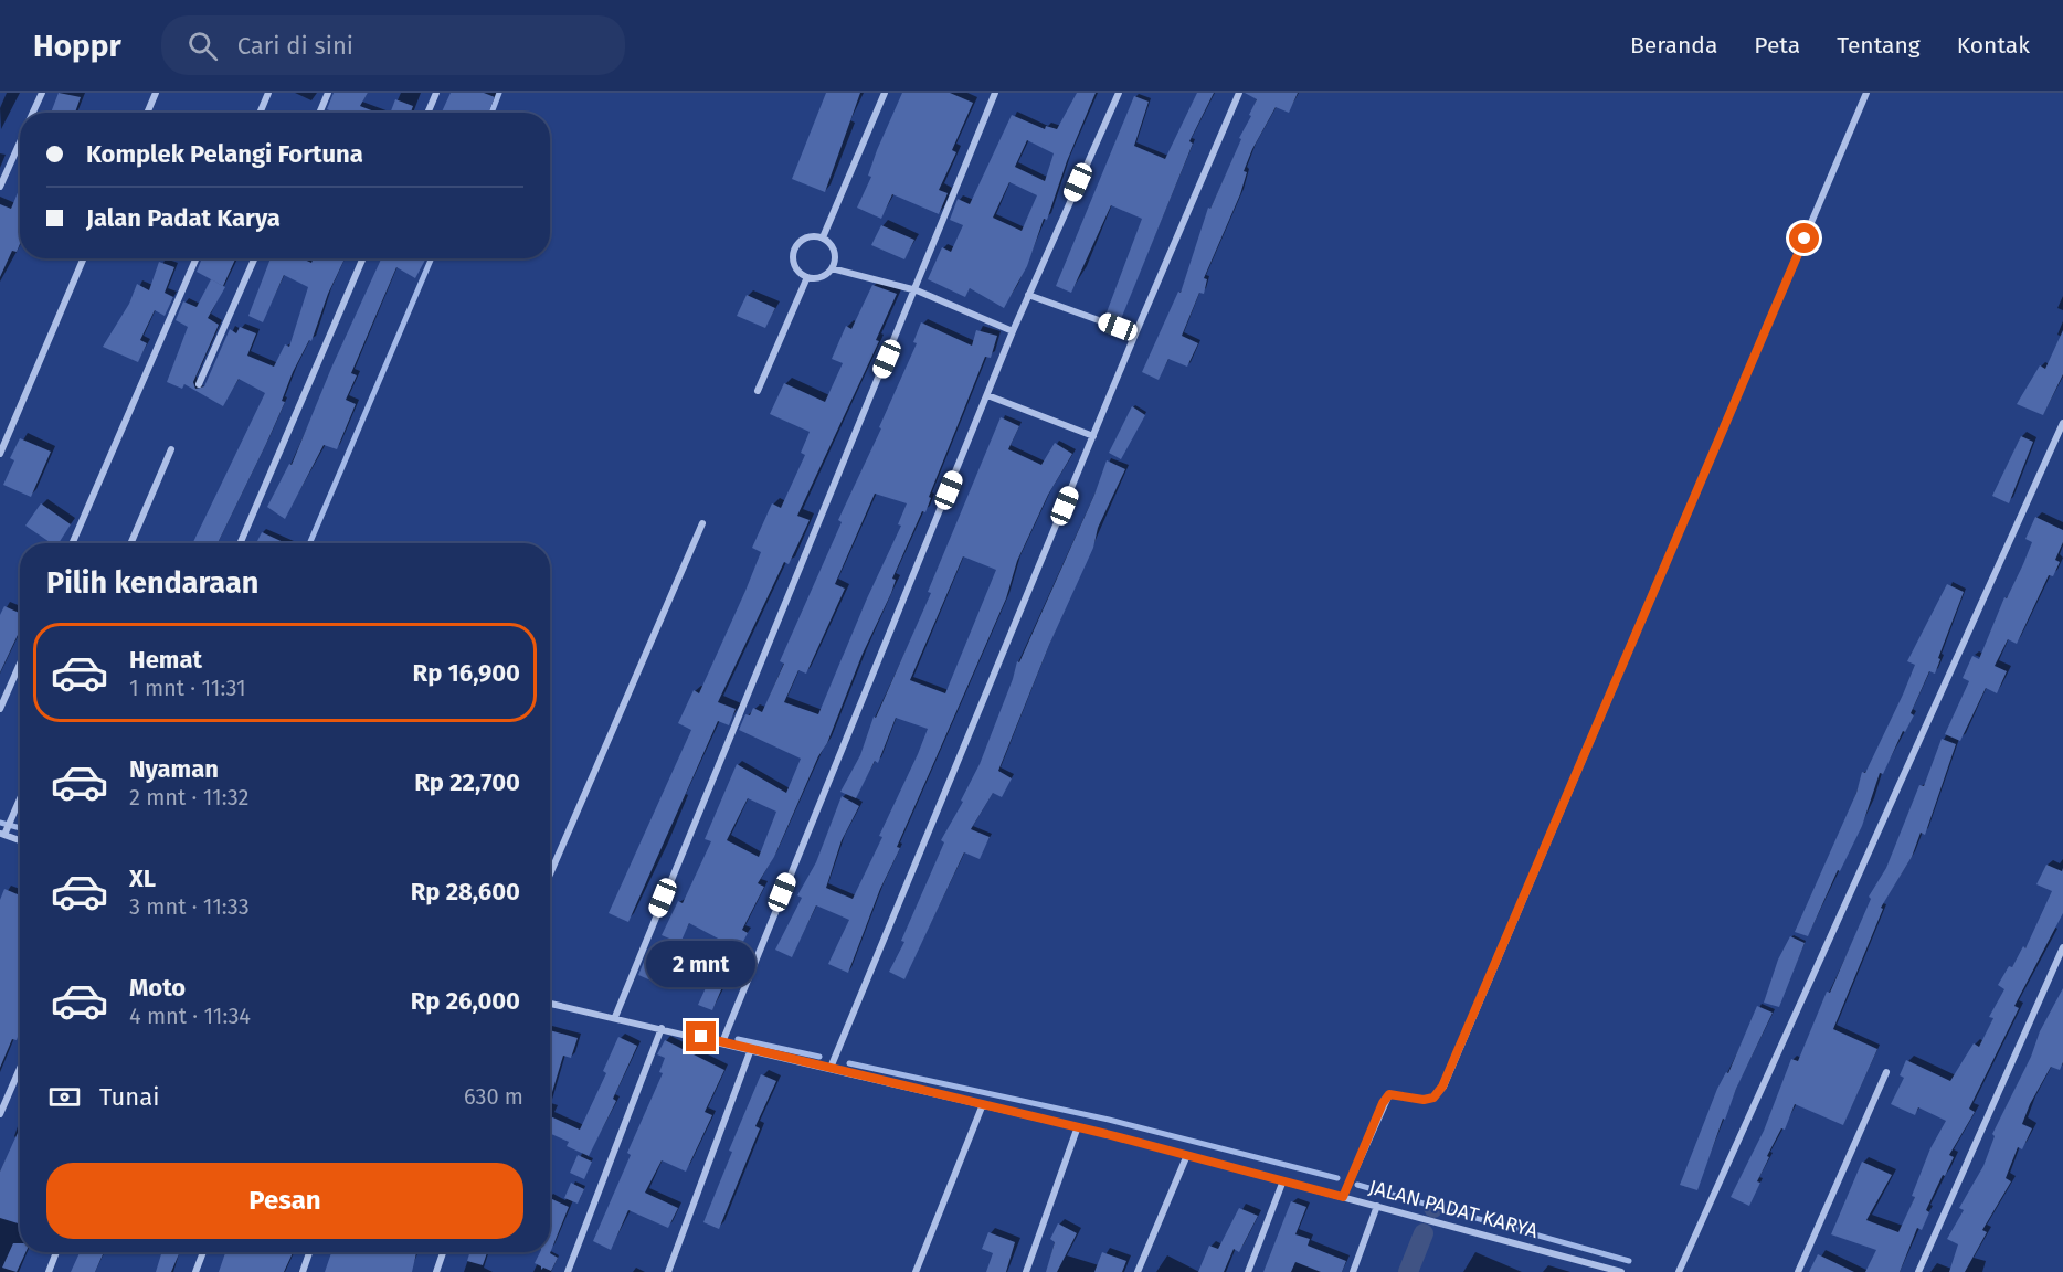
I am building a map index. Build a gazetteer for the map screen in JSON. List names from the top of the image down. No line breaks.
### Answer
{"streets":{"street":["JALAN PADAT KARYA"]},"page":{"header":"Hoppr","search":"Cari di sini","nav":["Beranda","Peta","Tentang","Kontak"],"banner":["Komplek Pelangi Fortuna","Jalan Padat Karya"],"heading":"Pilih kendaraan","list":[{"name":"Hemat","note":"1 mnt · 11:31","value":"Rp 16,900"},{"name":"Nyaman","note":"2 mnt · 11:32","value":"Rp 22,700"},{"name":"XL","note":"3 mnt · 11:33","value":"Rp 28,600"},{"name":"Moto","note":"4 mnt · 11:34","value":"Rp 26,000"}],"bubble":"2 mnt","pay":["Tunai","630 m"],"buttons":"Pesan"}}
